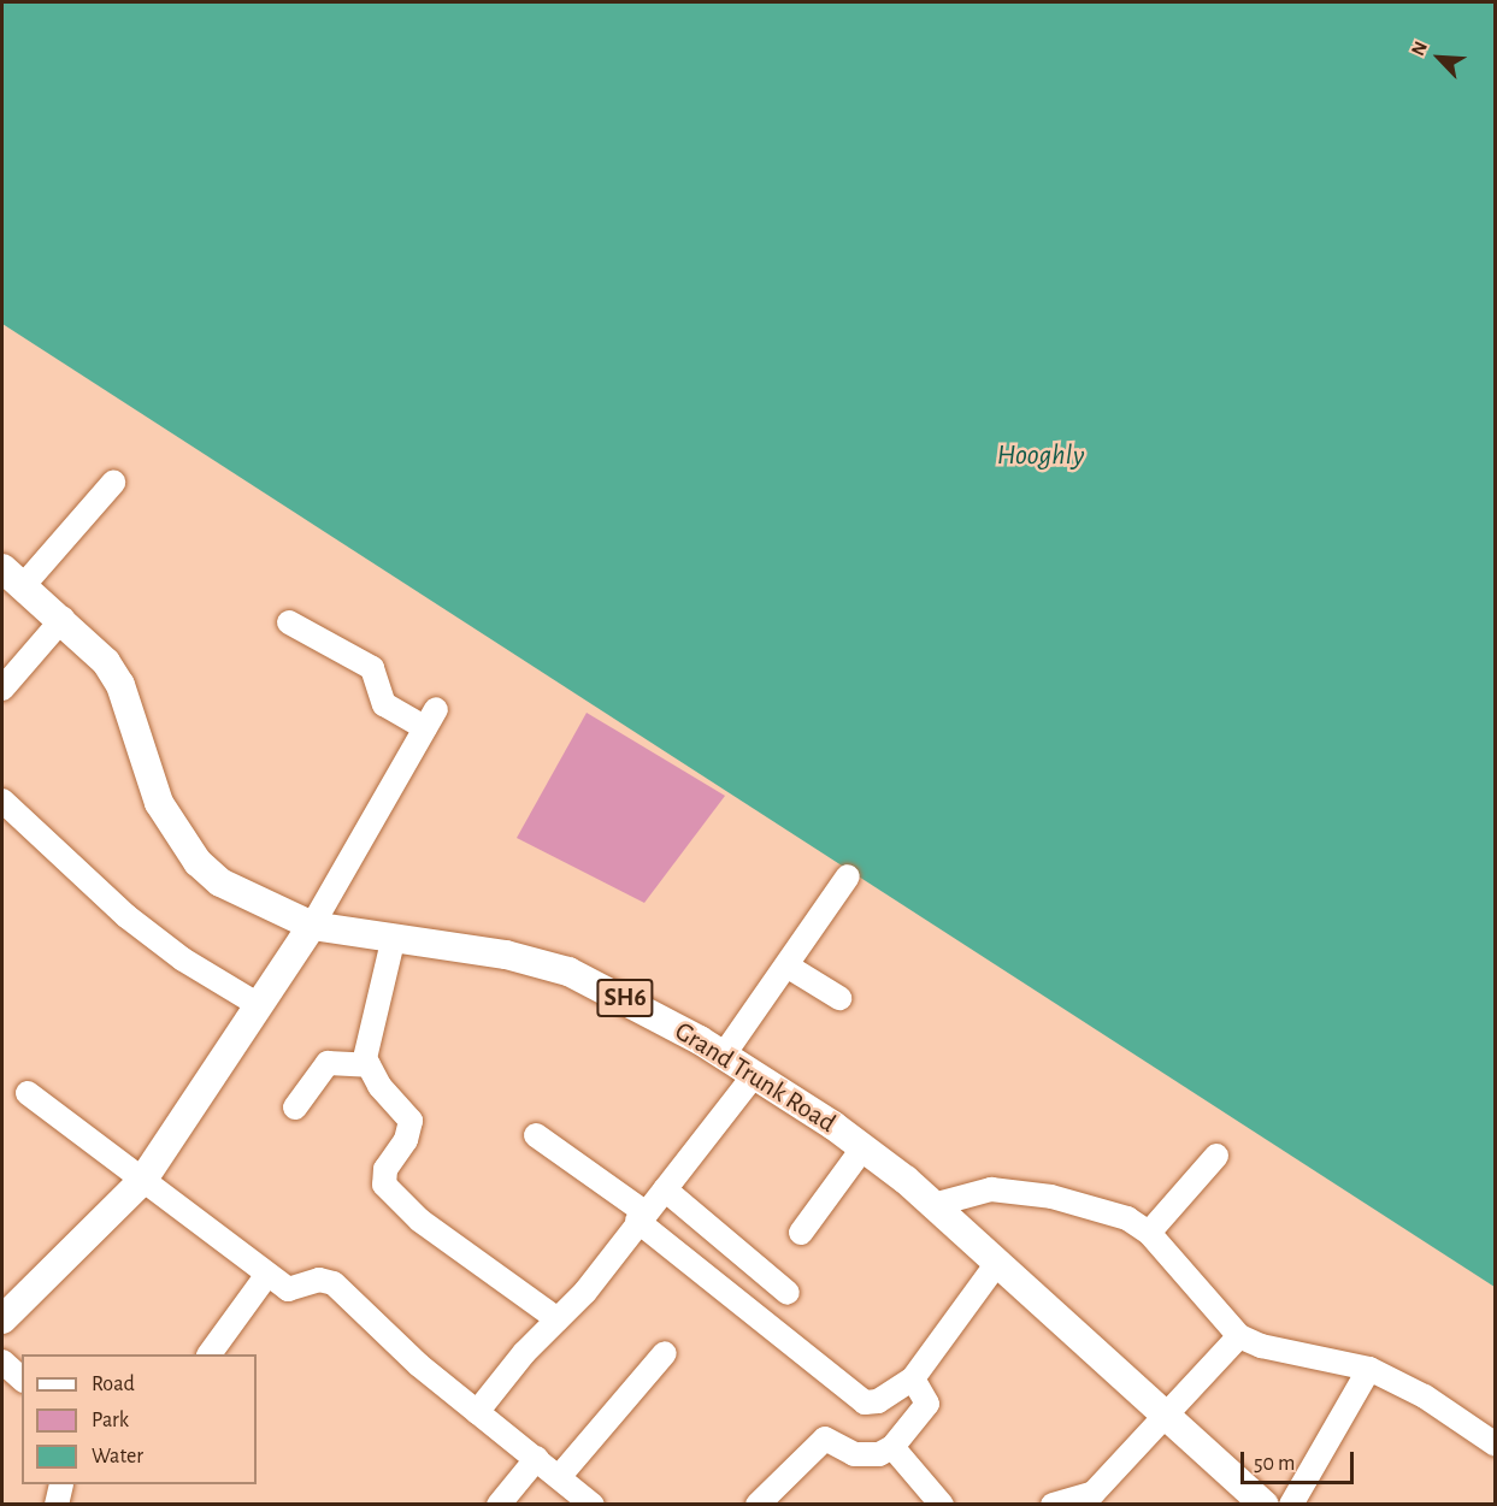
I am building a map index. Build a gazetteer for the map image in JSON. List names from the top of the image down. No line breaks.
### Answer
{"streets":{"main road":["SH6","Grand Trunk Road"]},"water":["Hooghly"],"legend":["Road","Park","Water"],"scale_bar":"50 m","north":"top left"}
